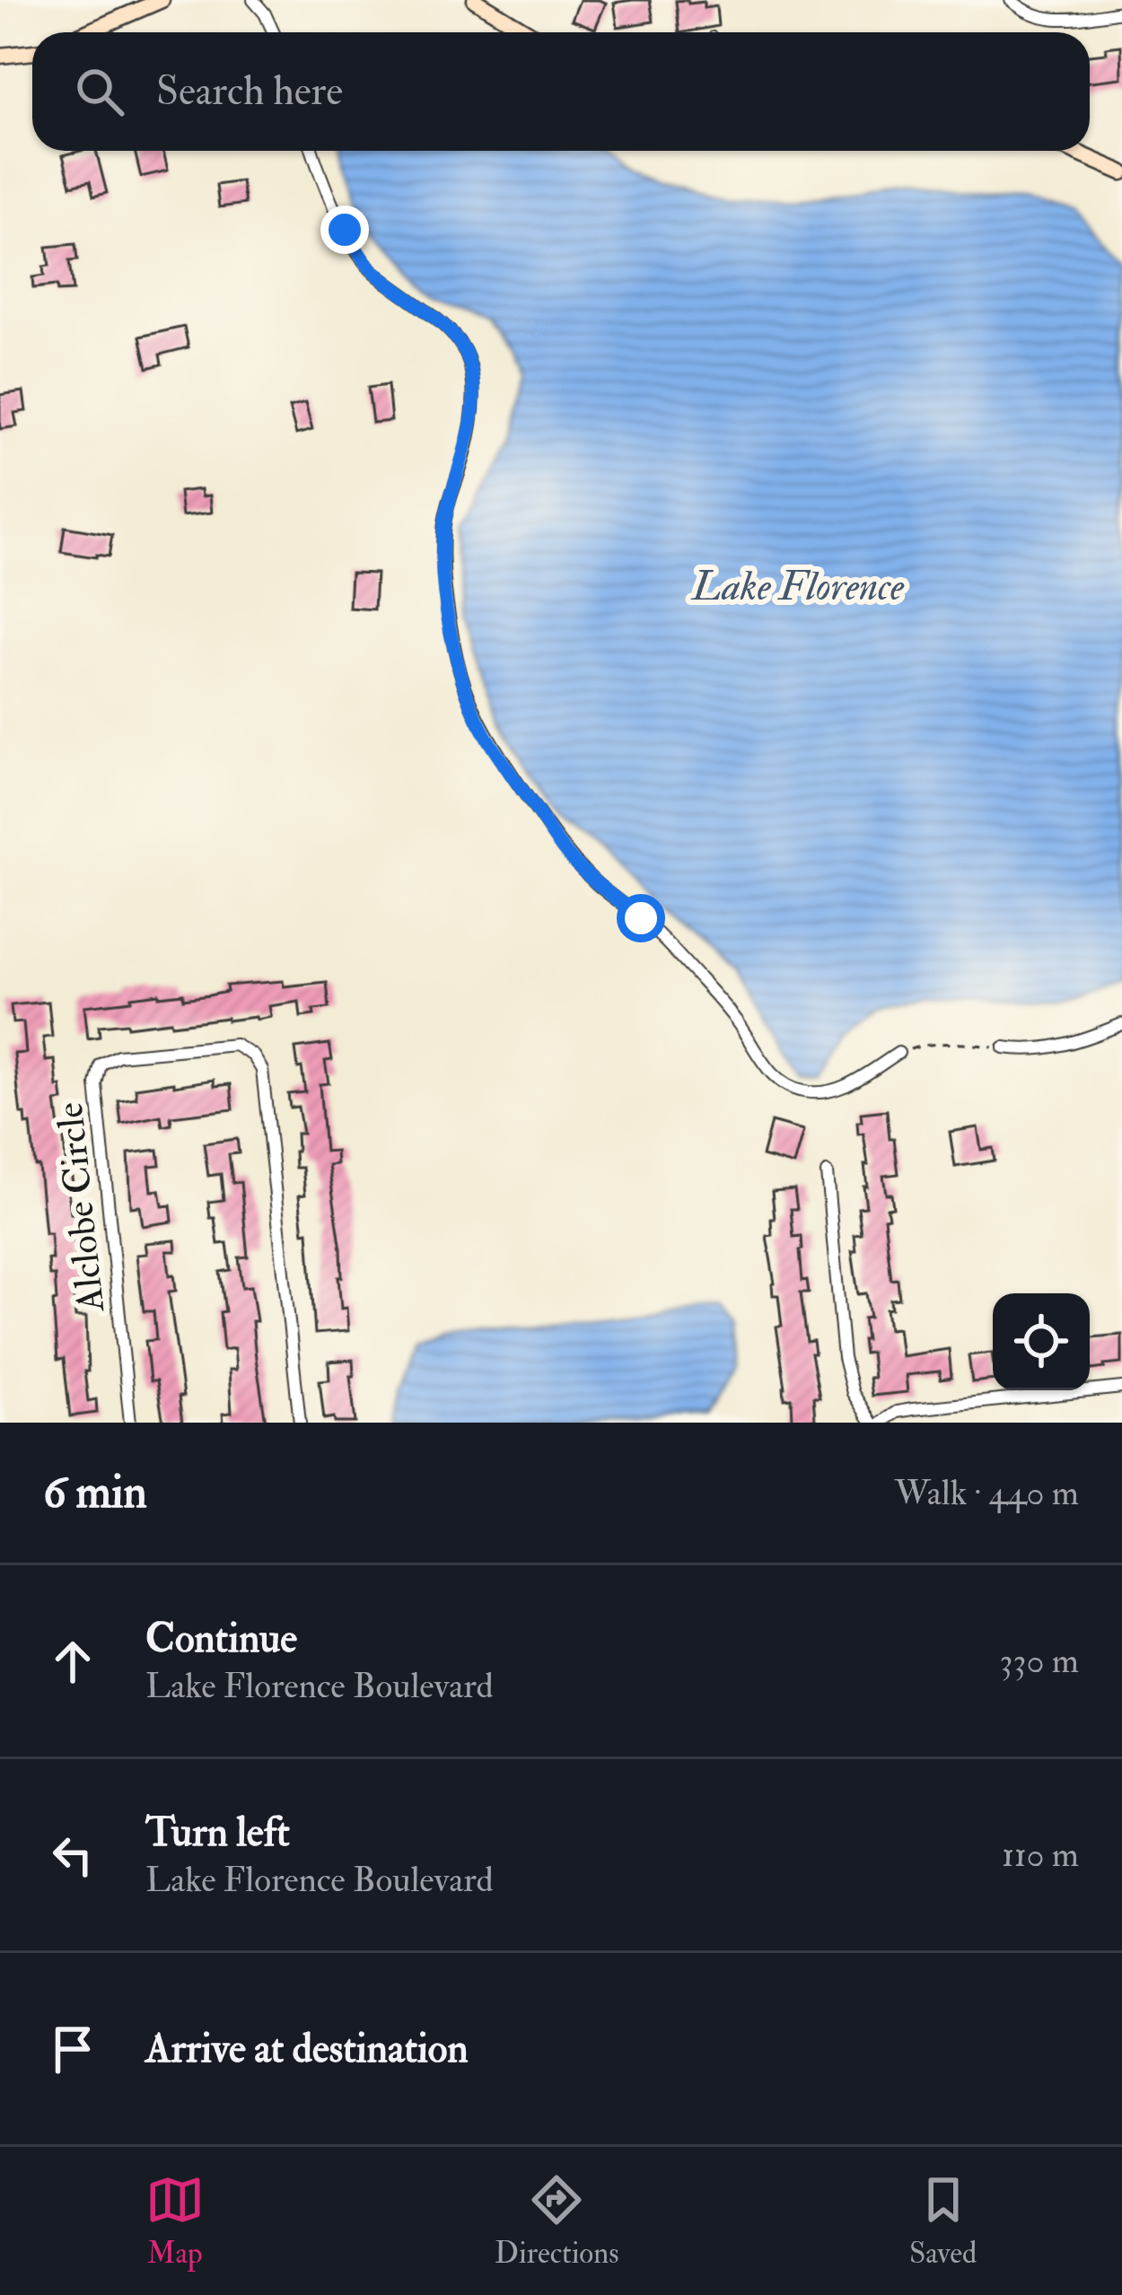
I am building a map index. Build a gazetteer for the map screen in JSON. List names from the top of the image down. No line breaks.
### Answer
{"streets":{"street":["Alclobe Circle"]},"water":["Lake Florence"],"page":{"search":"Search here","heading":["6 min","Walk · 440 m"],"list":[["Continue","Lake Florence Boulevard","330 m"],["Turn left","Lake Florence Boulevard","110 m"],"Arrive at destination"],"nav":["Map","Directions","Saved"]}}
